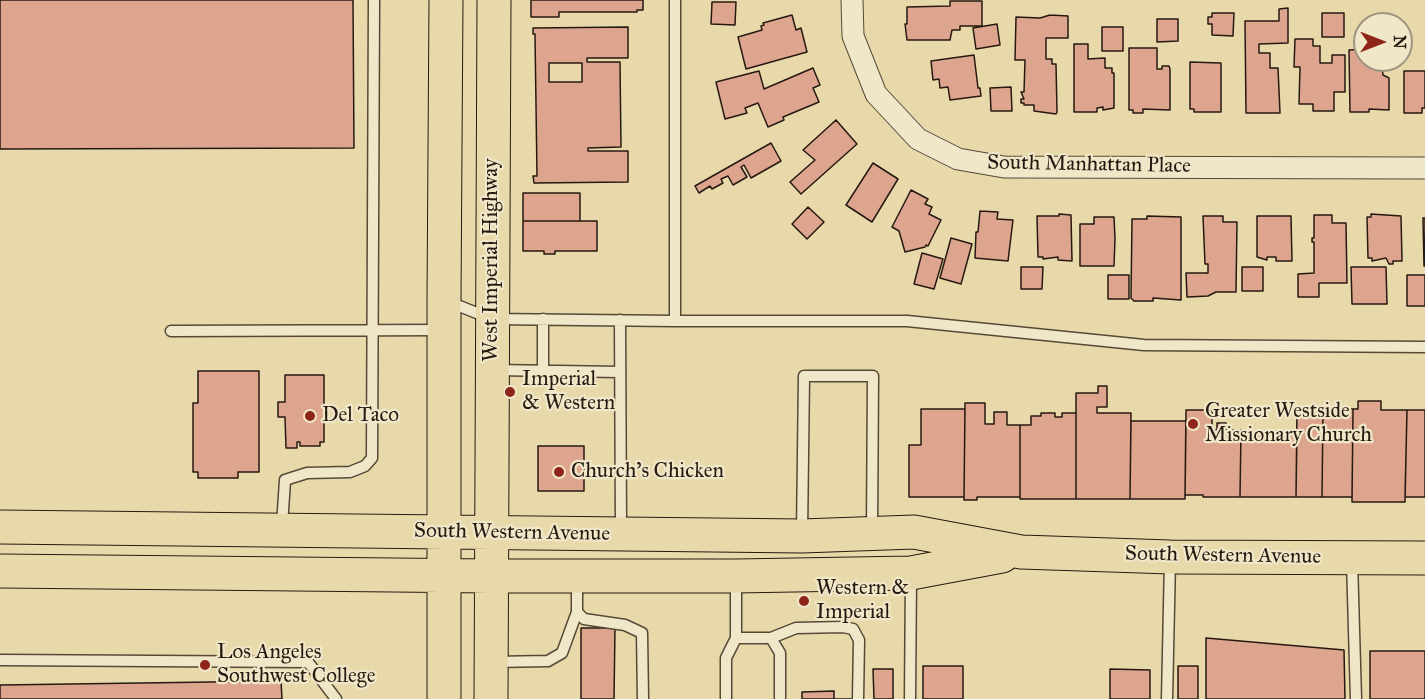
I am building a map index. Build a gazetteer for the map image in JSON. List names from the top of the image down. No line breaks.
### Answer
{"streets":{"main road":["West Imperial Highway","South Western Avenue"],"street":["South Manhattan Place"]},"crossings":[["West Imperial Highway","South Western Avenue"]],"places":["Imperial & Western","Del Taco","Greater Westside Missionary Church","Church's Chicken","Western & Imperial","Los Angeles Southwest College"],"north":"right"}
